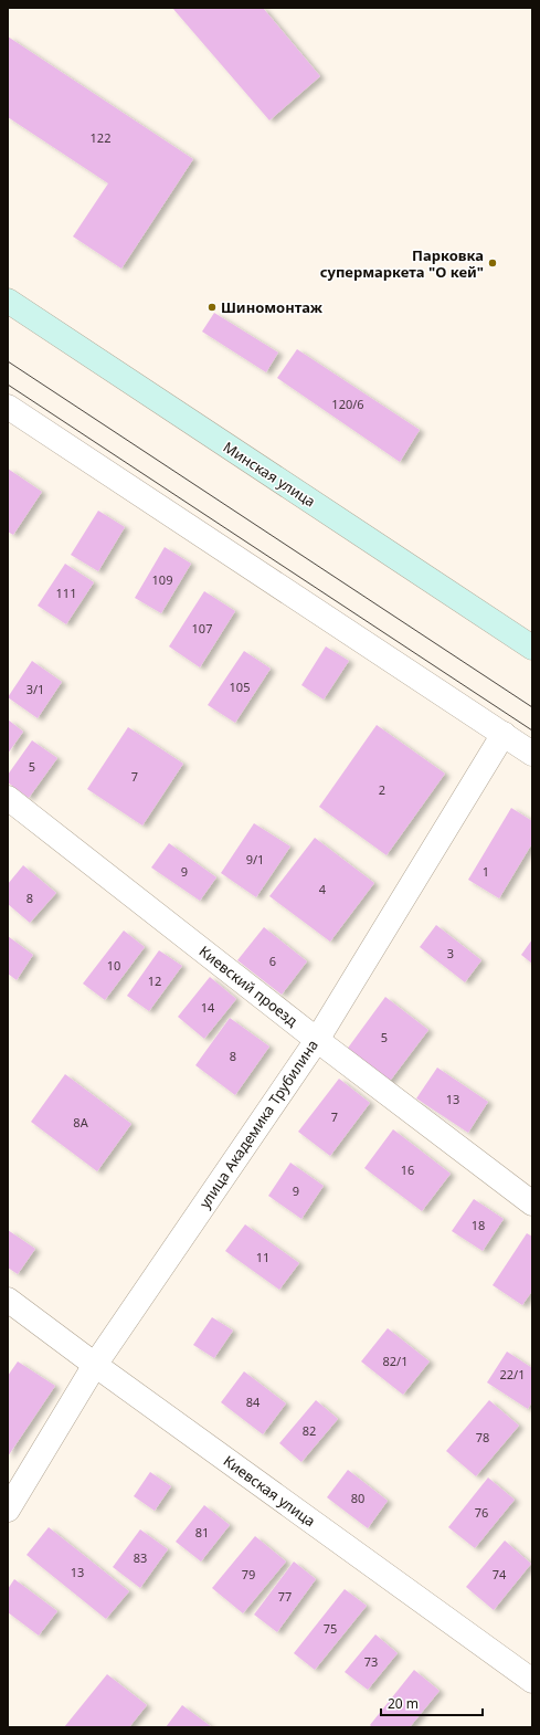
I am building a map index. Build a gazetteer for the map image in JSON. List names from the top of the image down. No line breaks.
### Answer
{"streets":{"main road":["Минская улица"],"street":["Киевский проезд","улица Академика Трубилина","Киевская улица"]},"crossings":[["Киевский проезд","улица Академика Трубилина"],["улица Академика Трубилина","Киевская улица"]],"places":["Парковка супермаркета \"О кей\"","Шиномонтаж"],"house_numbers":["122","120/6","109","111","107","105","3/1","5","7","2","9/1","9","1","4","8","3","6","10","12","14","5","8","13","7","8А","16","9","18","11","82/1","22/1","84","82","78","80","76","81","83","13","79","74","77","75","73"],"scale_bar":"20 m"}
